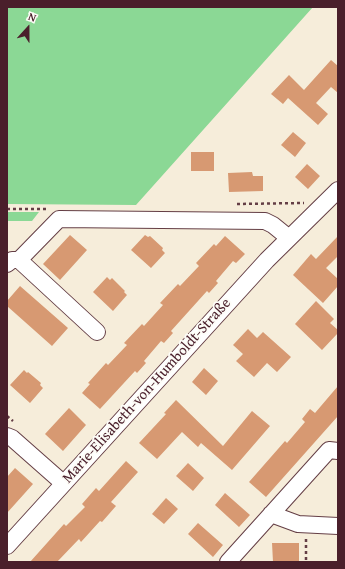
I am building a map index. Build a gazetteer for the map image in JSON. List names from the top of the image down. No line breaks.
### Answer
{"streets":{"street":["Marie-Elisabeth-von-Humboldt-Straße"]},"north":"top"}
